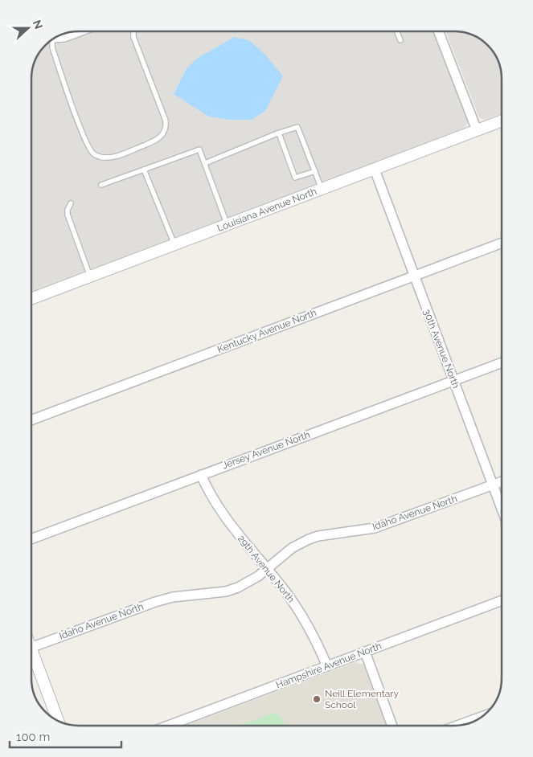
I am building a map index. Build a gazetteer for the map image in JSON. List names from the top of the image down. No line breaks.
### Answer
{"streets":{"street":["Louisiana Avenue North","Kentucky Avenue North","30th Avenue North","Jersey Avenue North","Idaho Avenue North","29th Avenue North","Hampshire Avenue North"]},"crossings":[["Louisiana Avenue North","30th Avenue North"],["Kentucky Avenue North","30th Avenue North"],["30th Avenue North","Jersey Avenue North"],["30th Avenue North","Idaho Avenue North"],["Jersey Avenue North","29th Avenue North"],["Idaho Avenue North","29th Avenue North"],["29th Avenue North","Hampshire Avenue North"]],"places":["Neill Elementary School"],"scale_bar":"100 m","north":"right"}
